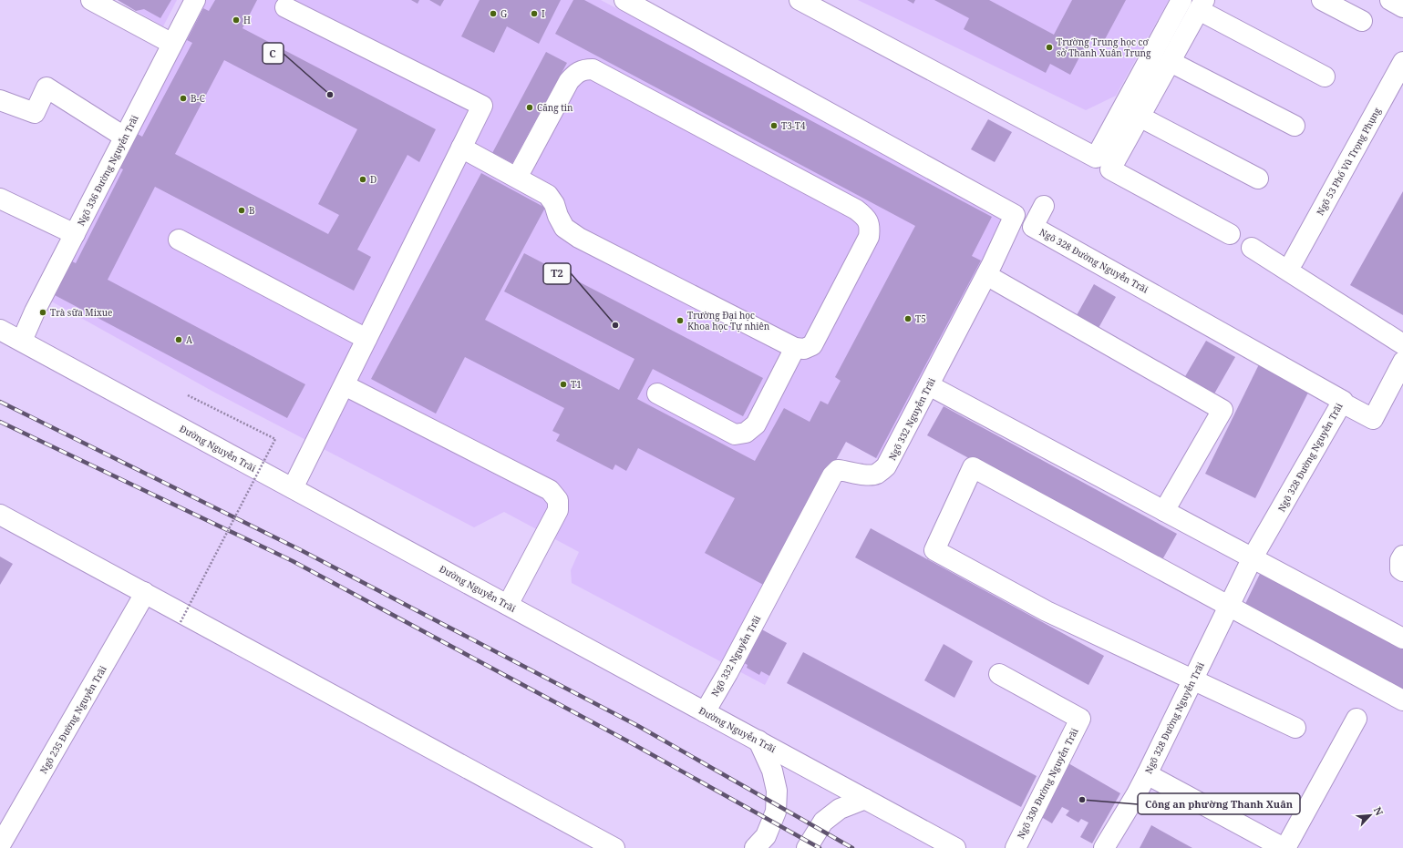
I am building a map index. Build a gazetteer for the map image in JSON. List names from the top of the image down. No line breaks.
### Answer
{"streets":{"main road":["Ngõ 53 Phố Vũ Trọng Phụng","Ngõ 336 Đường Nguyễn Trãi","Ngõ 328 Đường Nguyễn Trãi","Ngõ 332 Nguyễn Trãi","Đường Nguyễn Trãi","Ngõ 235 Đường Nguyễn Trãi","Ngõ 330 Đường Nguyễn Trãi"]},"crossings":[["Ngõ 336 Đường Nguyễn Trãi","Đường Nguyễn Trãi"],["Ngõ 332 Nguyễn Trãi","Đường Nguyễn Trãi"]],"places":["G","I","H","Trường Trung học cơ sở Thanh Xuân Trung","C","B-C","Căng tin","T3-T4","D","B","Trà sữa Mixue","T5","Trường Đại học Khoa học Tự nhiên","T2","A","T1","Công an phường Thanh Xuân"],"north":"top right"}
